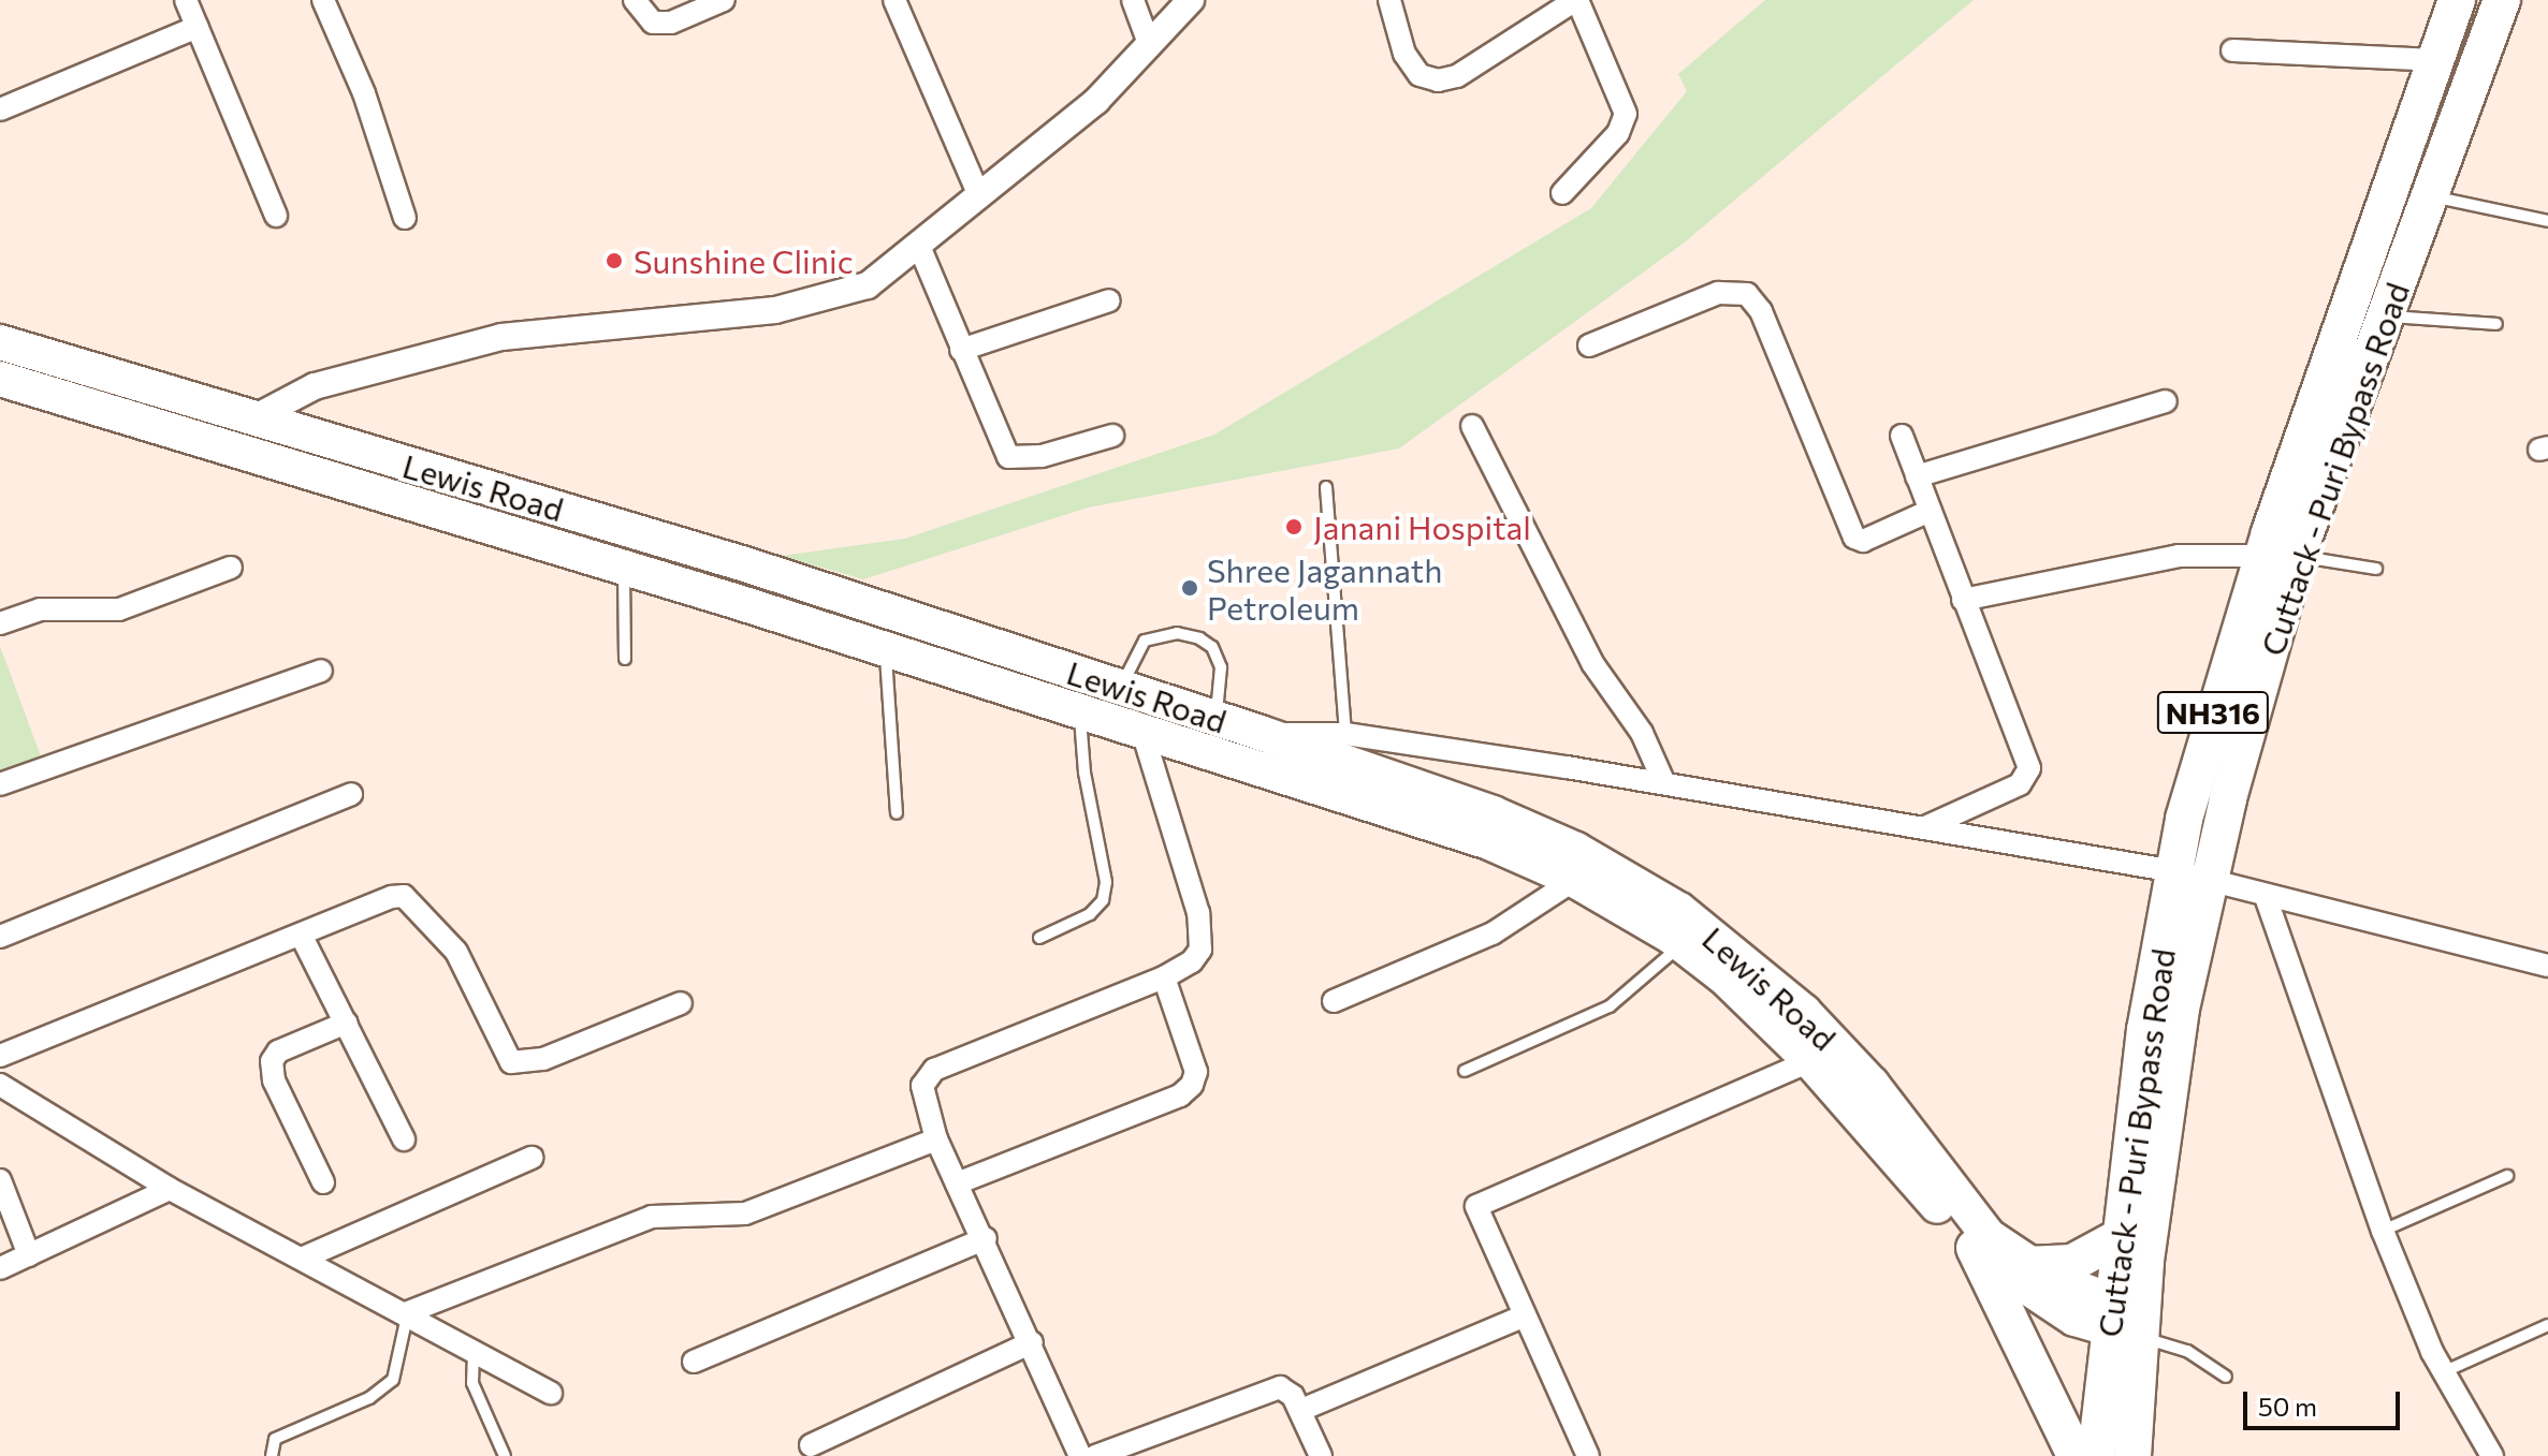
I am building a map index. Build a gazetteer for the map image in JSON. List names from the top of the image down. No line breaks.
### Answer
{"streets":{"highway":["Cuttack - Puri Bypass Road","NH316"],"main road":["Lewis Road"]},"crossings":[["Cuttack - Puri Bypass Road","Lewis Road"]],"places":["Sunshine Clinic","Janani Hospital","Shree Jagannath Petroleum"],"scale_bar":"50 m"}
